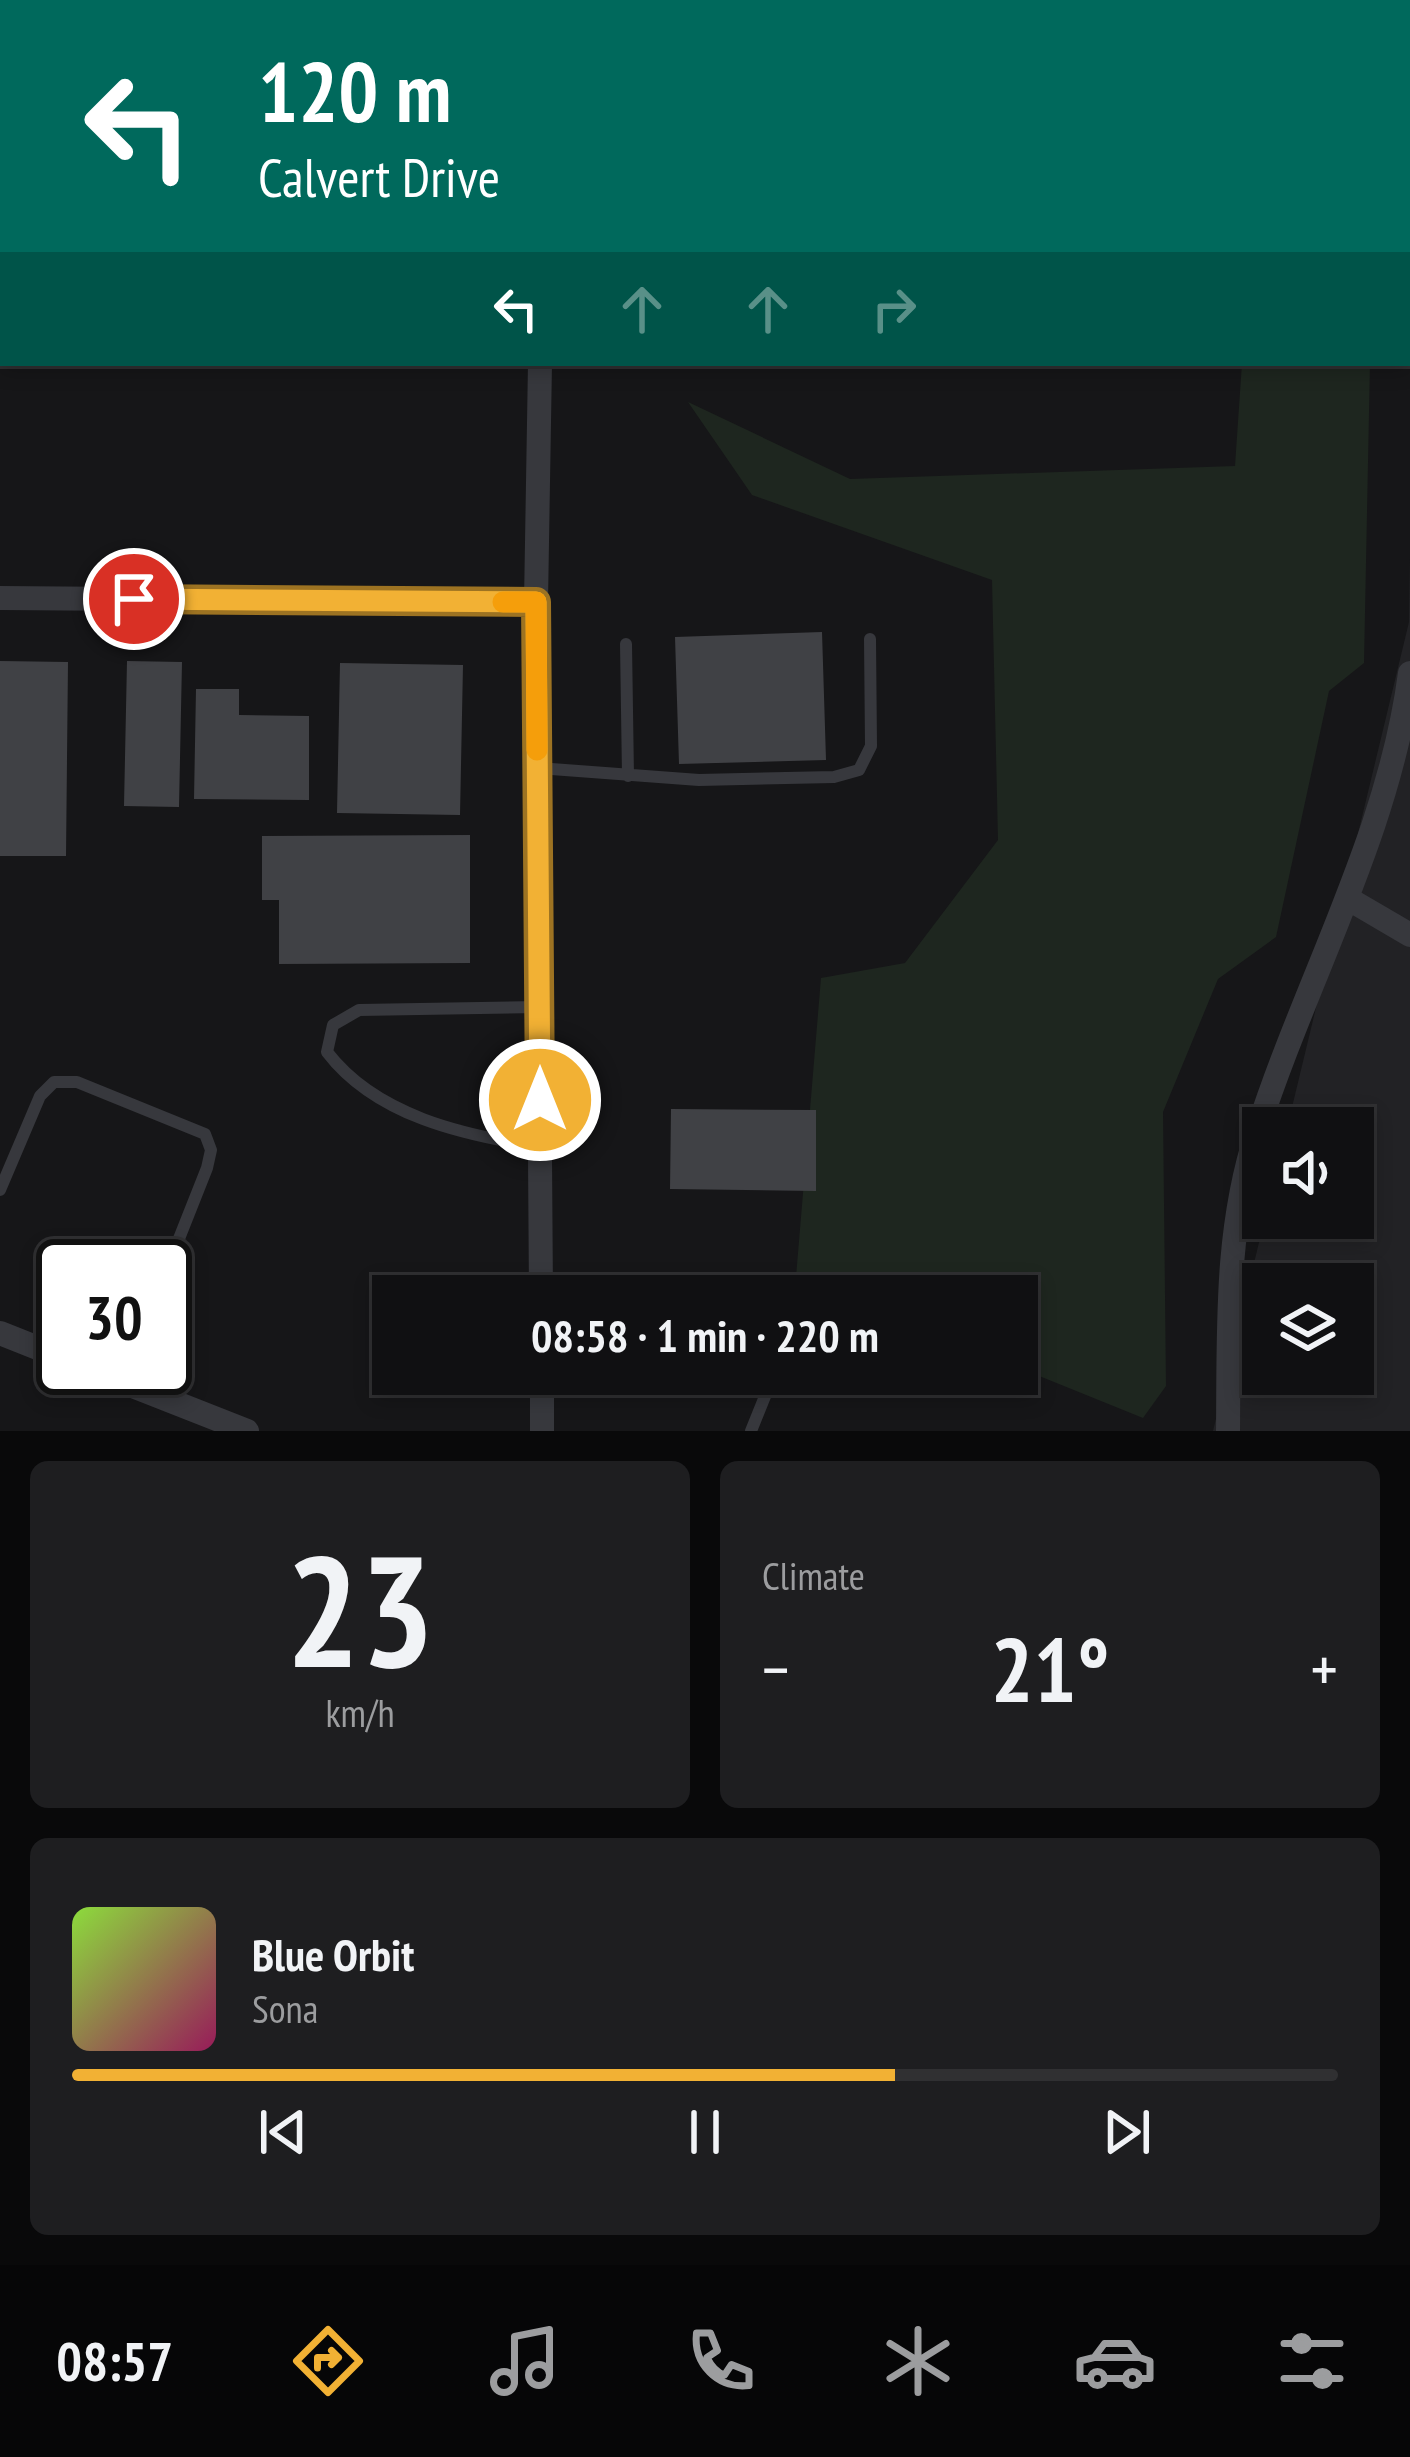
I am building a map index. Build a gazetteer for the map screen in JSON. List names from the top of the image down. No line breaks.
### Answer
{"page":{"turn":["120 m","Calvert Drive"],"limit":"30","trip":"08:58 · 1 min · 220 m","tile":[["23","km/h"],"Climate"],"heat":["−","21°","+"],"song":["Blue Orbit","Sona"],"tabs":"08:57"}}
